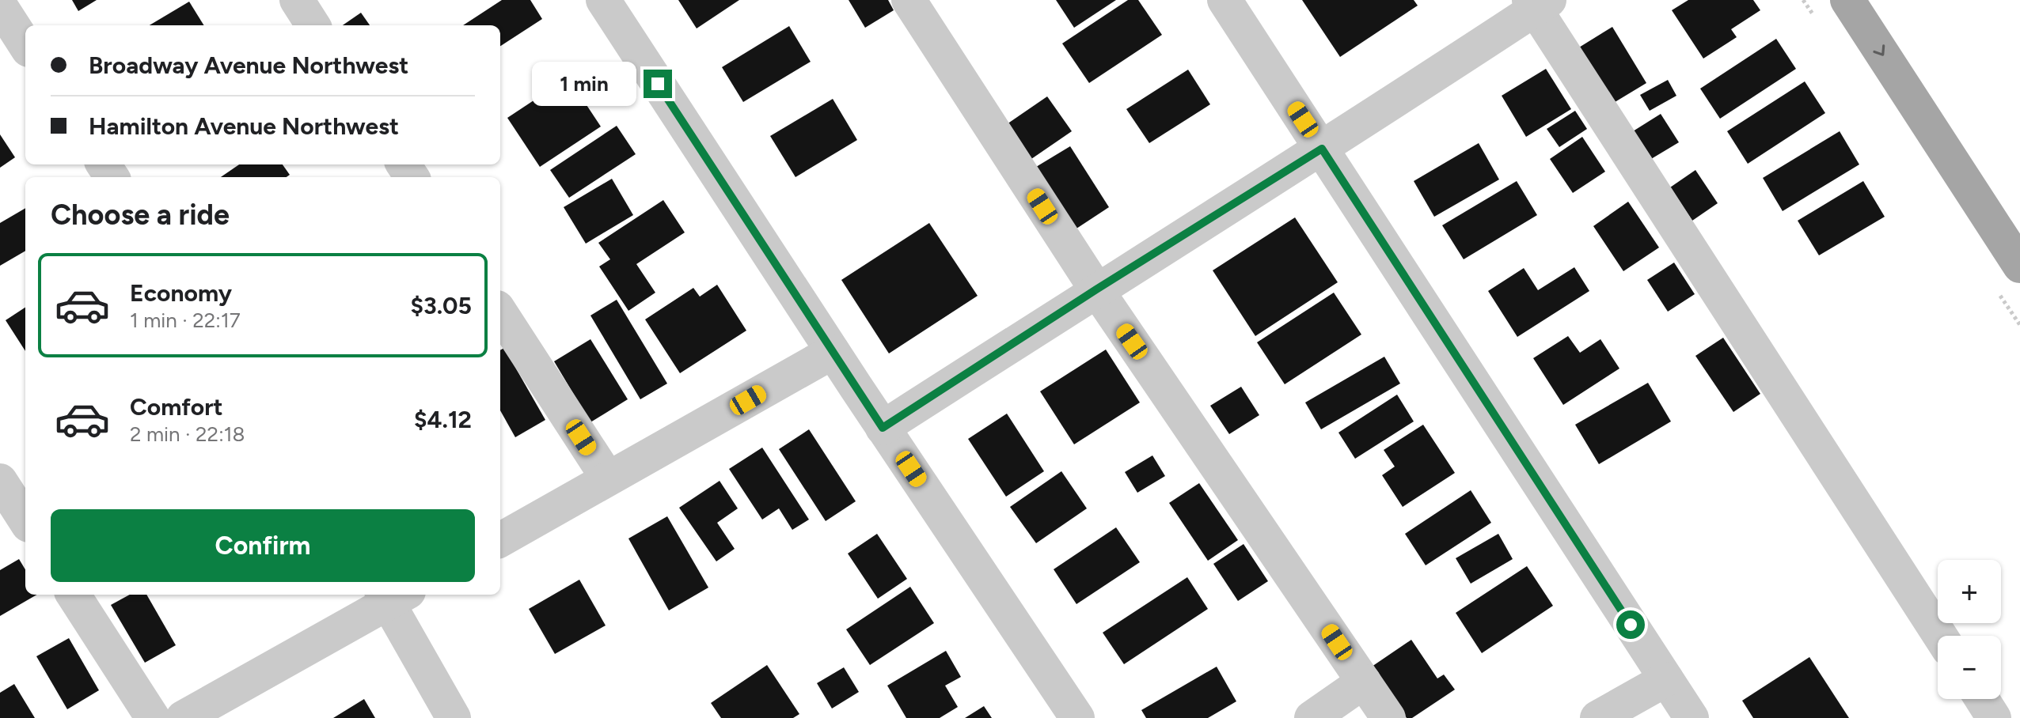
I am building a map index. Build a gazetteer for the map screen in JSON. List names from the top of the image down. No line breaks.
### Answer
{"page":{"banner":["Broadway Avenue Northwest","Hamilton Avenue Northwest"],"bubble":"1 min","heading":"Choose a ride","list":[{"name":"Economy","note":"1 min · 22:17","value":"$3.05"},{"name":"Comfort","note":"2 min · 22:18","value":"$4.12"}],"buttons":"Confirm","map_buttons":["+","−"]}}
